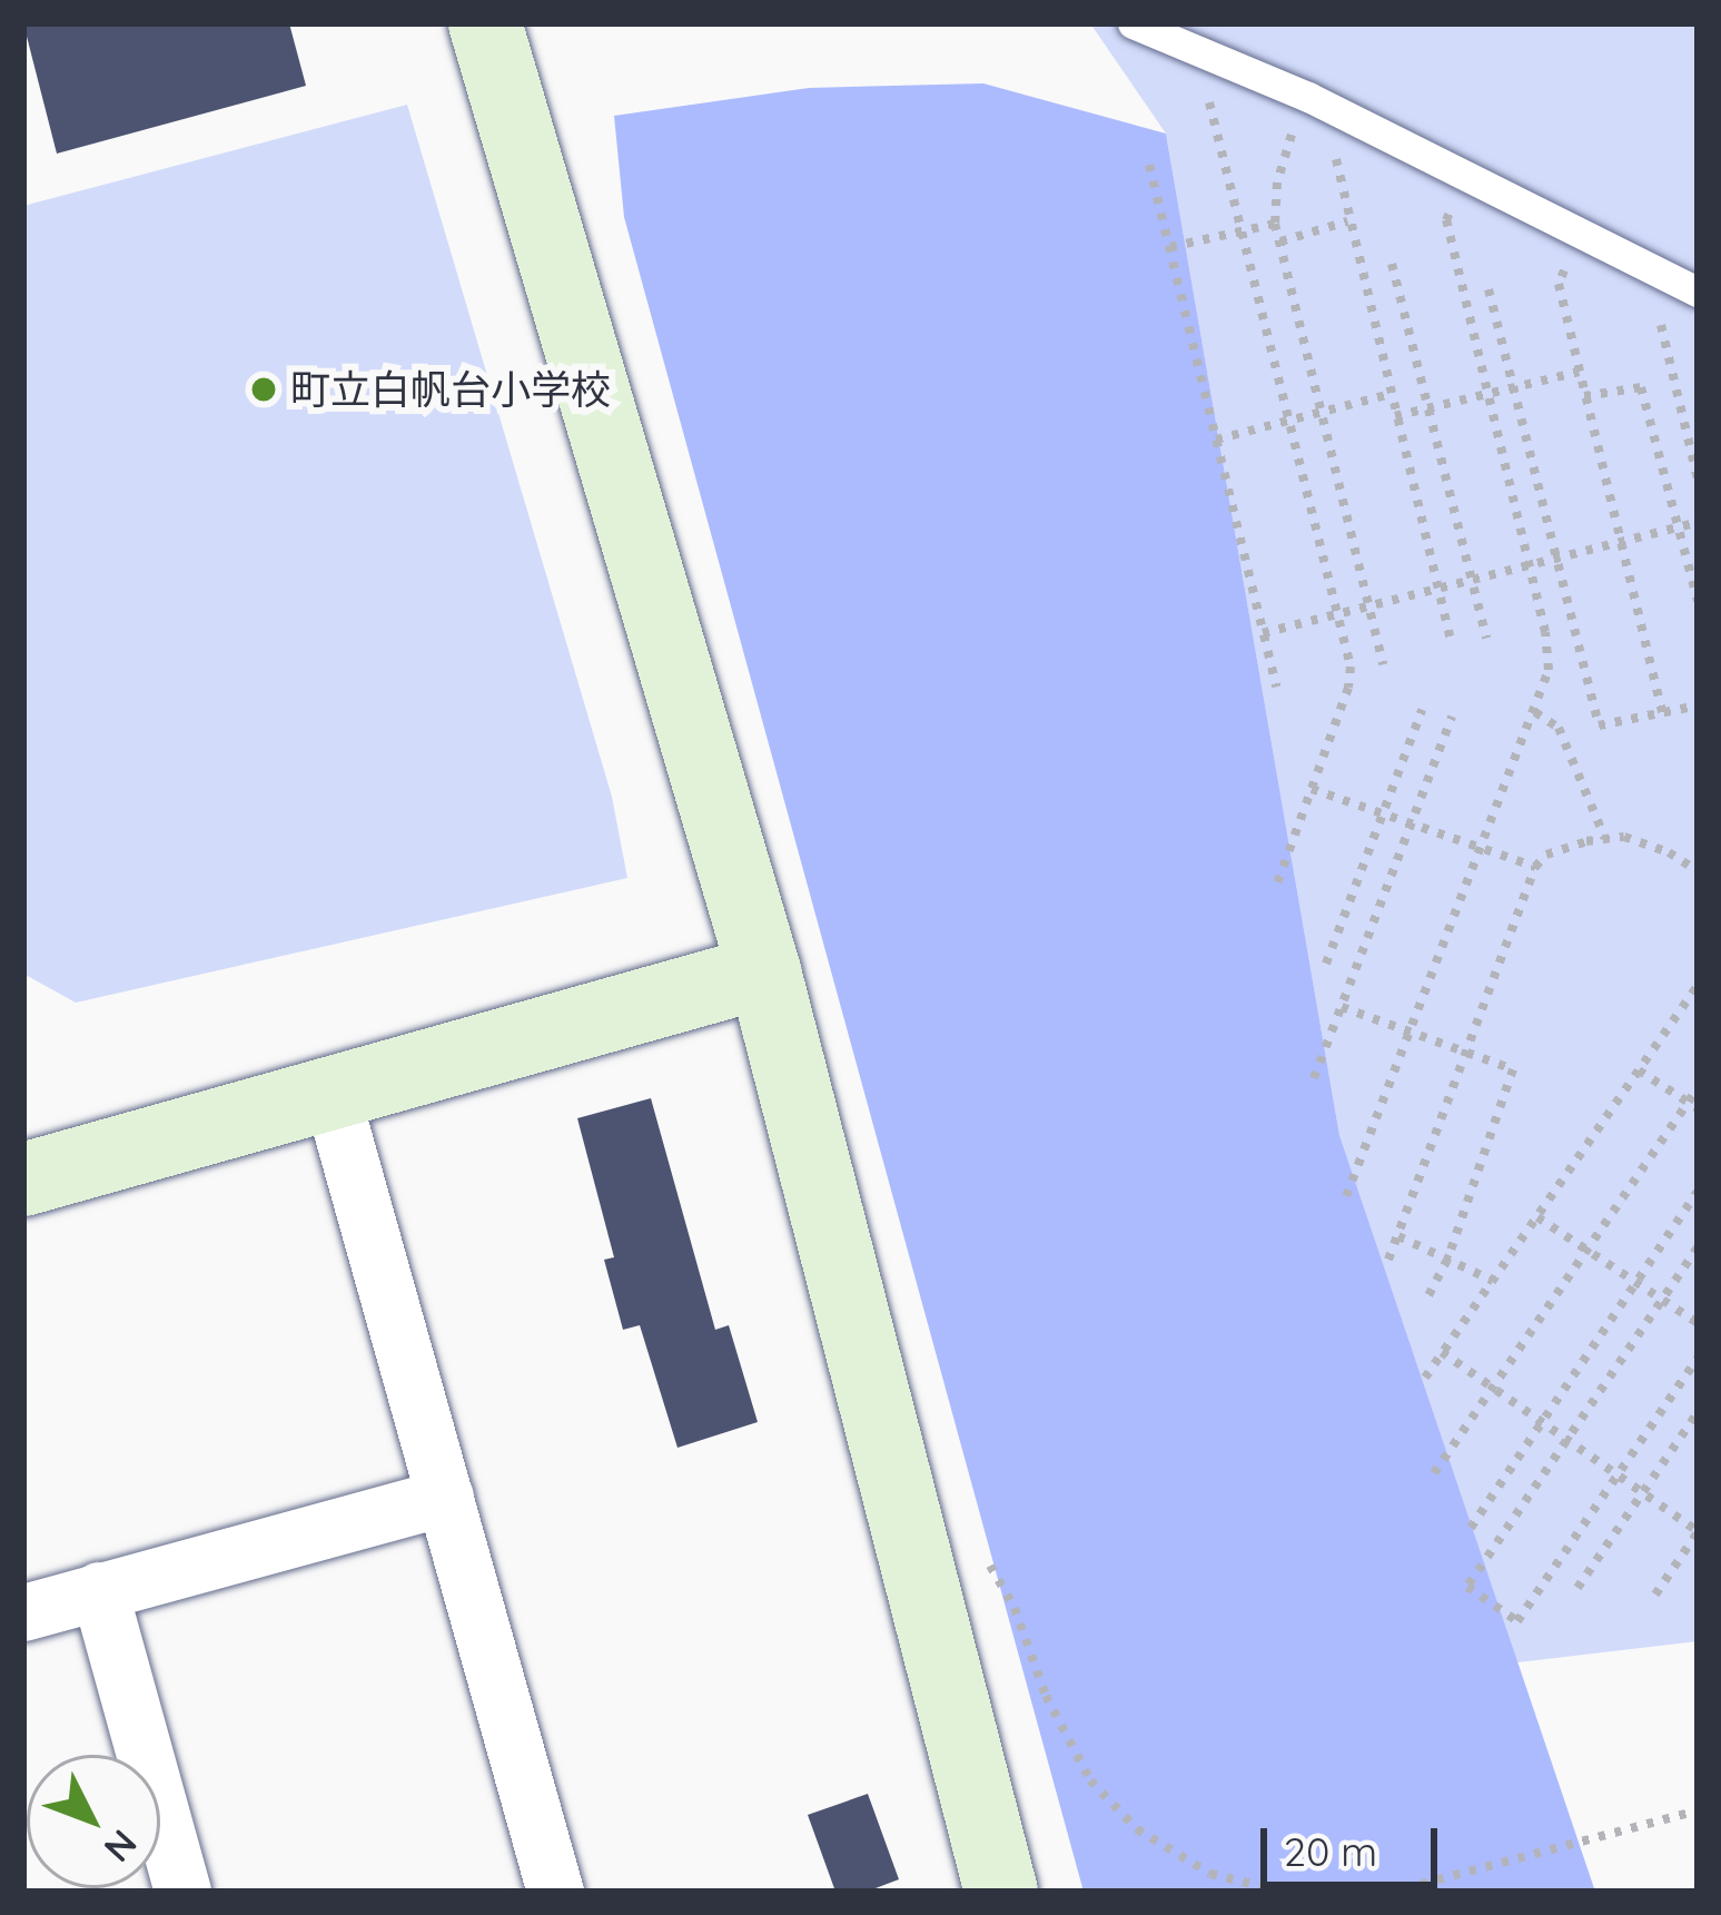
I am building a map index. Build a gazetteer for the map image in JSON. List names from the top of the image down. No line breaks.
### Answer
{"places":["町立白帆台小学校"],"scale_bar":"20 m","north":"bottom right"}
